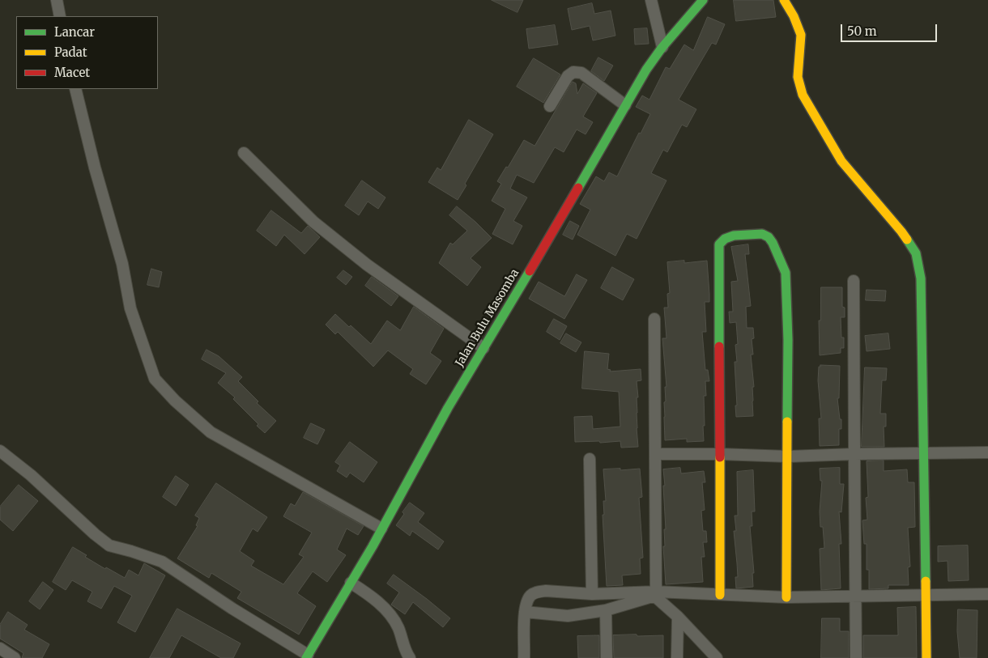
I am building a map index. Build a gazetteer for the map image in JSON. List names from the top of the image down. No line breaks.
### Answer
{"streets":{"street":["Jalan Bulu Masomba"]},"legend":["Lancar","Padat","Macet"],"scale_bar":"50 m"}
